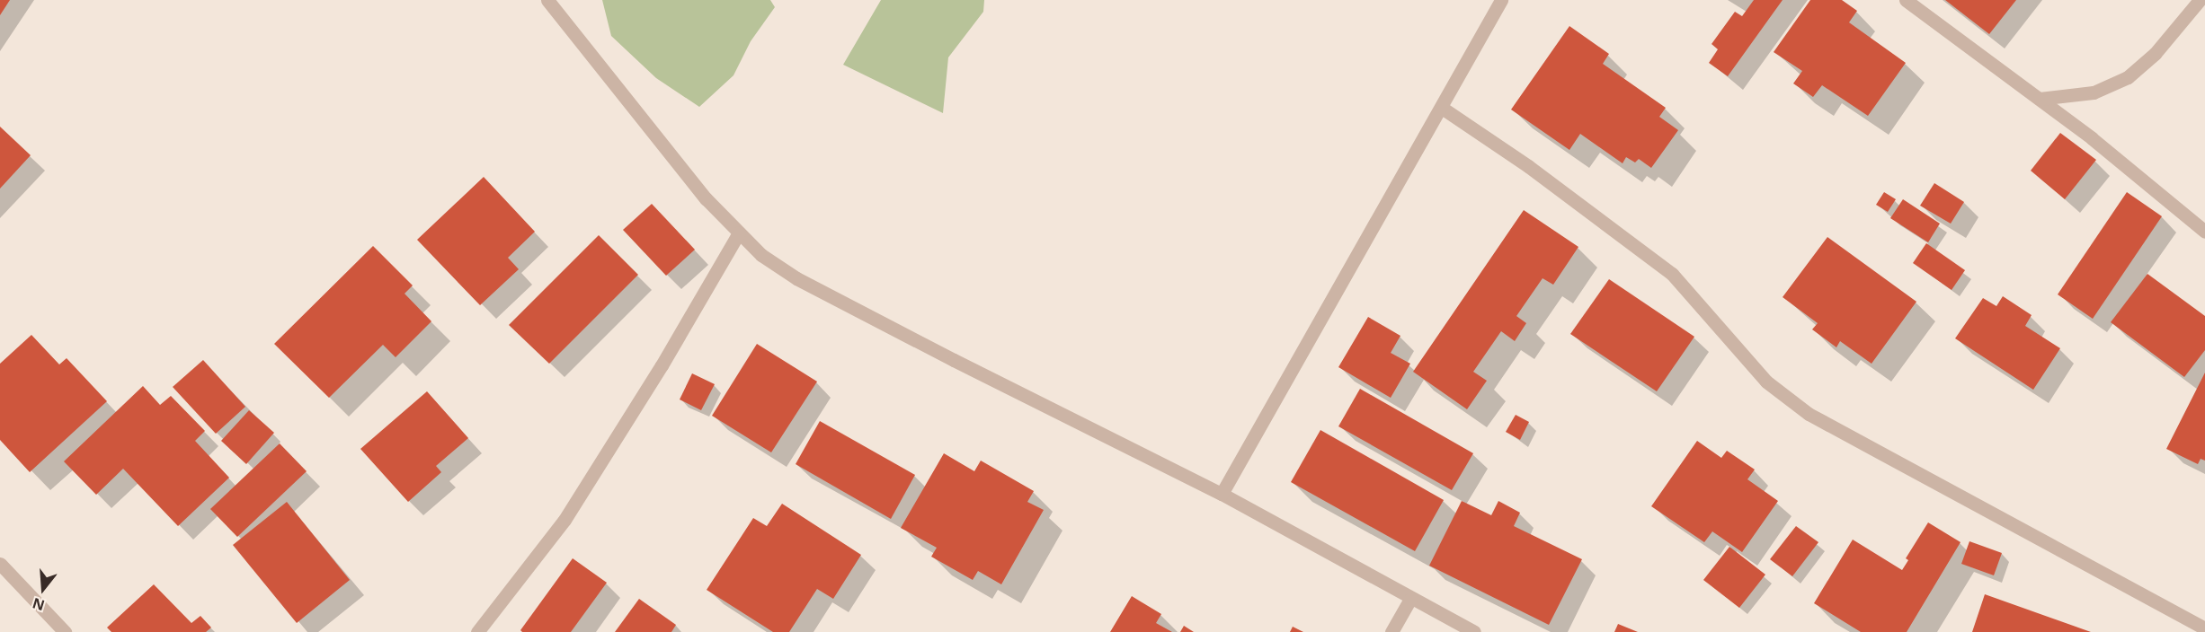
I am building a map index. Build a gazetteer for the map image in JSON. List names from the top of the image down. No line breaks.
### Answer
{"north":"bottom"}
